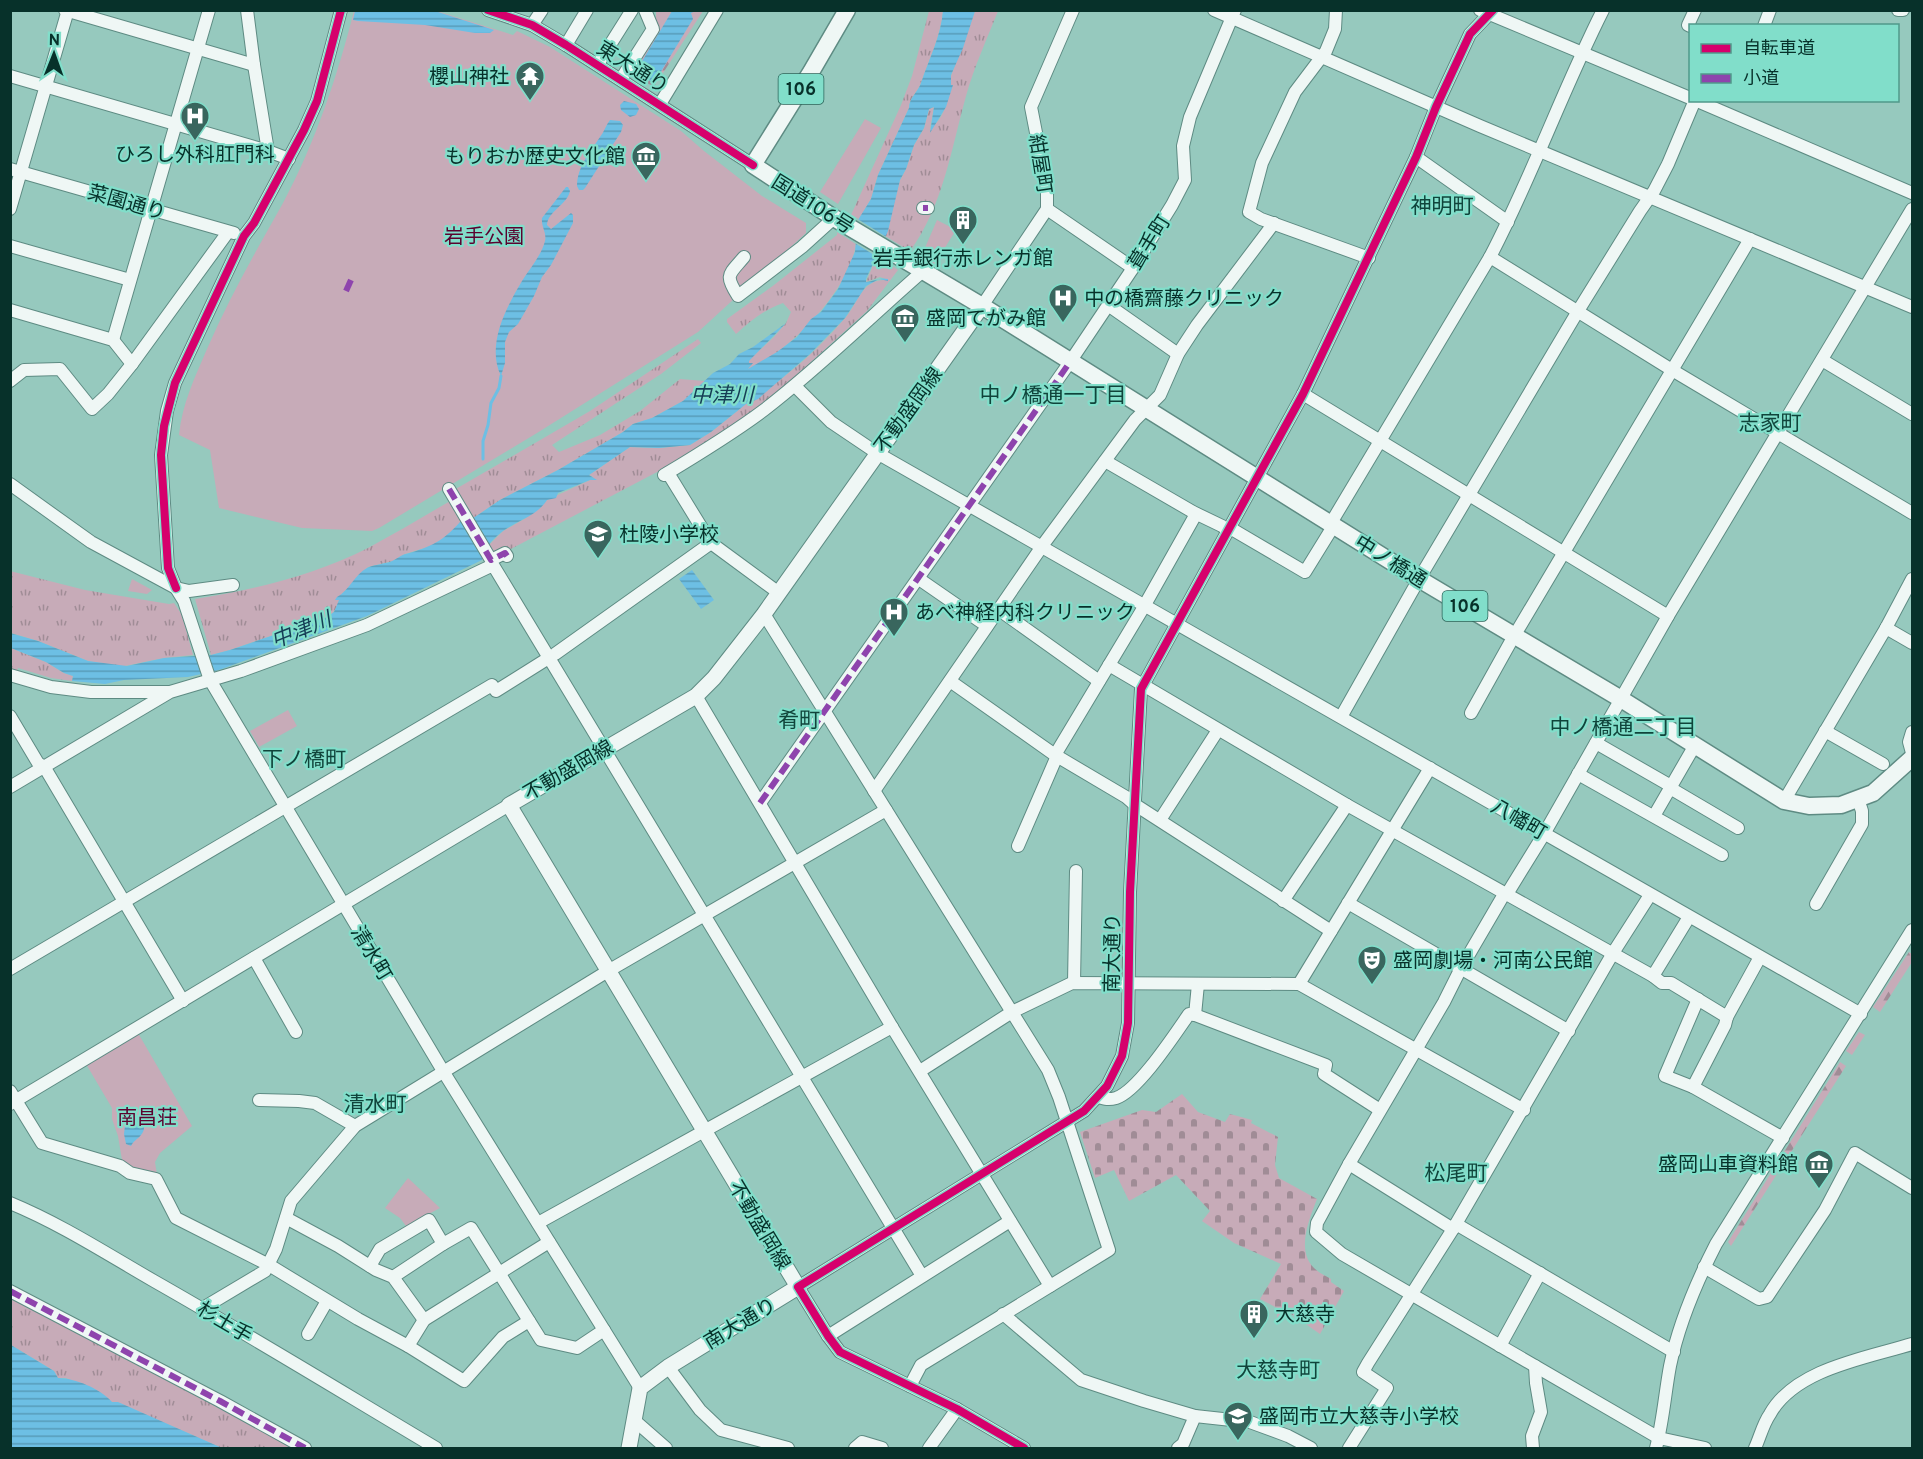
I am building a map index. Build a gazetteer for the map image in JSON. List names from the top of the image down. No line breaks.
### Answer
{"streets":{"highway":["106","国道106号","中ノ橋通"],"main road":["不動盛岡線","南大通り"],"street":["東大通り","紺屋町","菜園通り","葺手町","八幡町","清水町","杉土手"]},"crossings":[["東大通り","国道106号"],["紺屋町","不動盛岡線"],["紺屋町","中ノ橋通"],["菜園通り","清水町"],["国道106号","中ノ橋通"],["葺手町","中ノ橋通"],["葺手町","八幡町"],["不動盛岡線","中ノ橋通"],["不動盛岡線","八幡町"],["不動盛岡線","南大通り"],["中ノ橋通","南大通り"],["八幡町","南大通り"],["清水町","南大通り"]],"districts":["神明町","中ノ橋通一丁目","志家町","肴町","中ノ橋通二丁目","下ノ橋町","清水町","松尾町","大慈寺町"],"water":["中津川"],"parks":["岩手公園","南昌荘"],"places":{"temple":["櫻山神社"],"hospital":["ひろし外科肛門科","中の橋齋藤クリニック","あべ神経内科クリニック"],"museum":["もりおか歴史文化館","盛岡てがみ館","盛岡山車資料館"],"building":["岩手銀行赤レンガ館","大慈寺"],"school or university":["杜陵小学校","盛岡市立大慈寺小学校"],"theatre":["盛岡劇場・河南公民館"]},"legend":["自転車道","小道"],"north":"top"}
